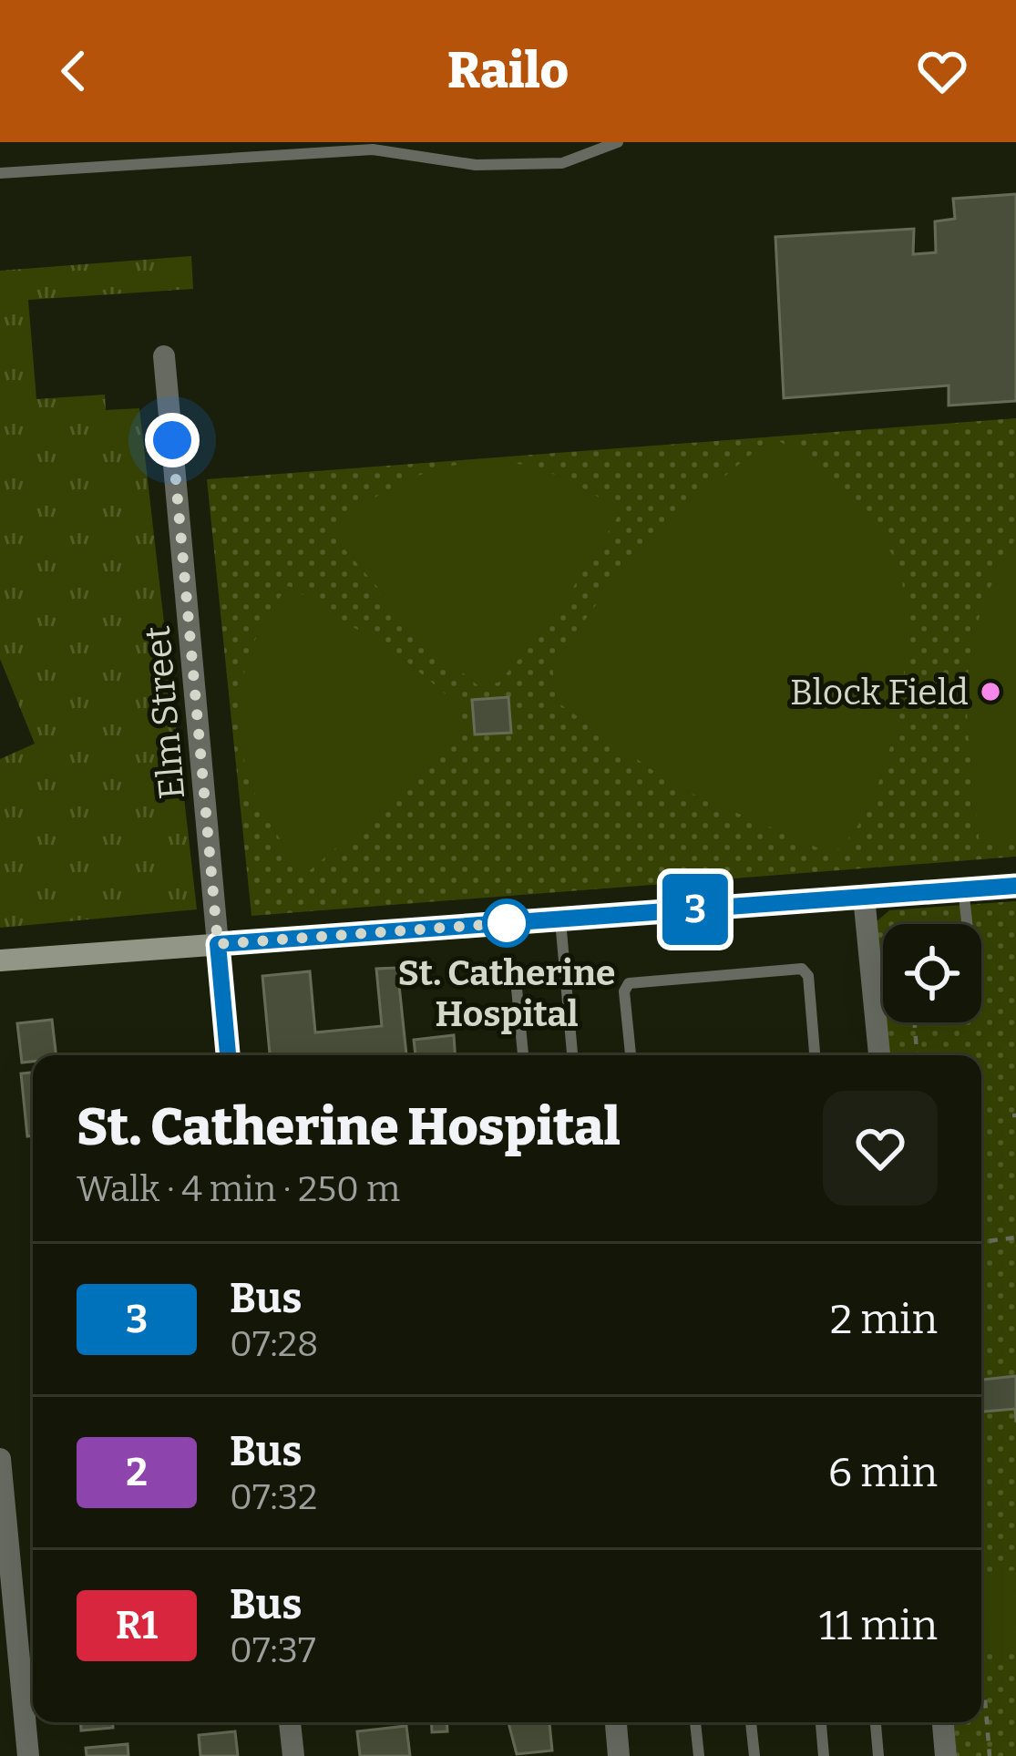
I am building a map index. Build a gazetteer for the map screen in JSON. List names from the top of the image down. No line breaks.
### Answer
{"streets":{"street":["Elm Street"]},"places":["Block Field","St. Catherine Hospital"],"lines":["bus line 3"],"page":{"header":"Railo","on_map":"3","heading":["St. Catherine Hospital","Walk · 4 min · 250 m"],"list":[{"mark":"3","name":"Bus","note":"07:28","value":"2 min"},{"mark":"2","name":"Bus","note":"07:32","value":"6 min"},{"mark":"R1","name":"Bus","note":"07:37","value":"11 min"}]}}
